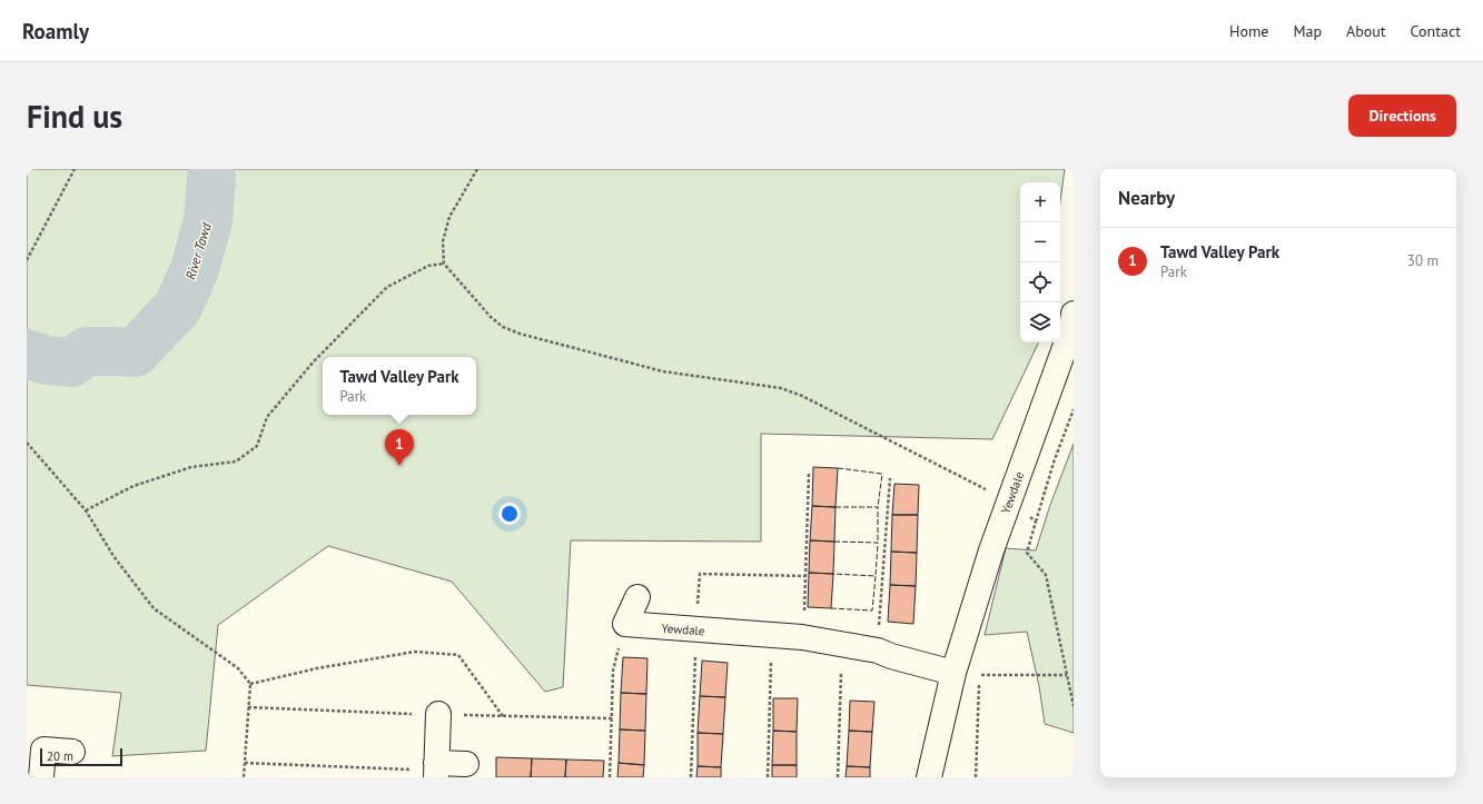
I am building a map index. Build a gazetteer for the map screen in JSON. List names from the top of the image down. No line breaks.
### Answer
{"streets":{"street":["Yewdale"]},"water":["River Tawd"],"scale_bar":"20 m","page":{"header":"Roamly","nav":["Home","Map","About","Contact"],"buttons":"Directions","title":"Find us","heading":"Nearby","map_buttons":["+","−"],"list":[{"mark":"1","name":"Tawd Valley Park","note":"Park","value":"30 m"}],"popup":["Tawd Valley Park","Park"],"pins":"1","scale":"20 m"}}
